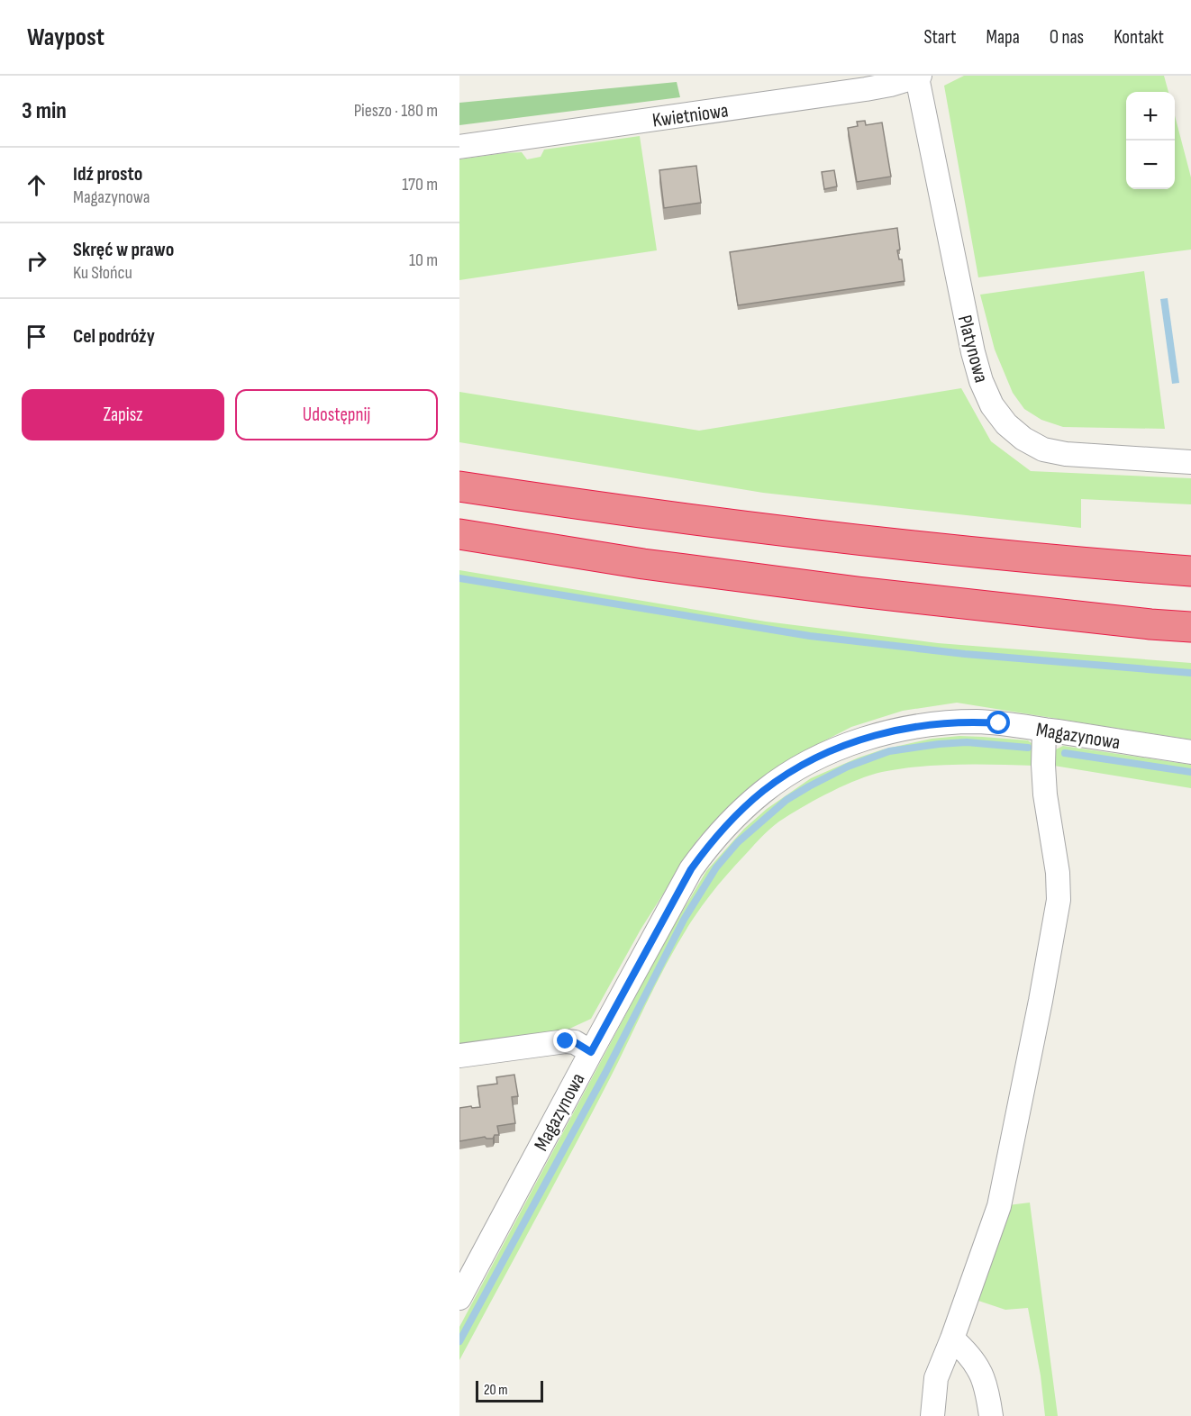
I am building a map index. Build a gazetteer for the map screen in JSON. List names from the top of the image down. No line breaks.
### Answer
{"streets":{"street":["Kwietniowa","Platynowa","Magazynowa"]},"crossings":[["Kwietniowa","Platynowa"]],"scale_bar":"20 m","page":{"header":"Waypost","nav":["Start","Mapa","O nas","Kontakt"],"heading":["3 min","Pieszo · 180 m"],"map_buttons":["+","−"],"list":[["Idź prosto","Magazynowa","170 m"],["Skręć w prawo","Ku Słońcu","10 m"],"Cel podróży"],"buttons":["Zapisz","Udostępnij"],"scale":"20 m"}}
